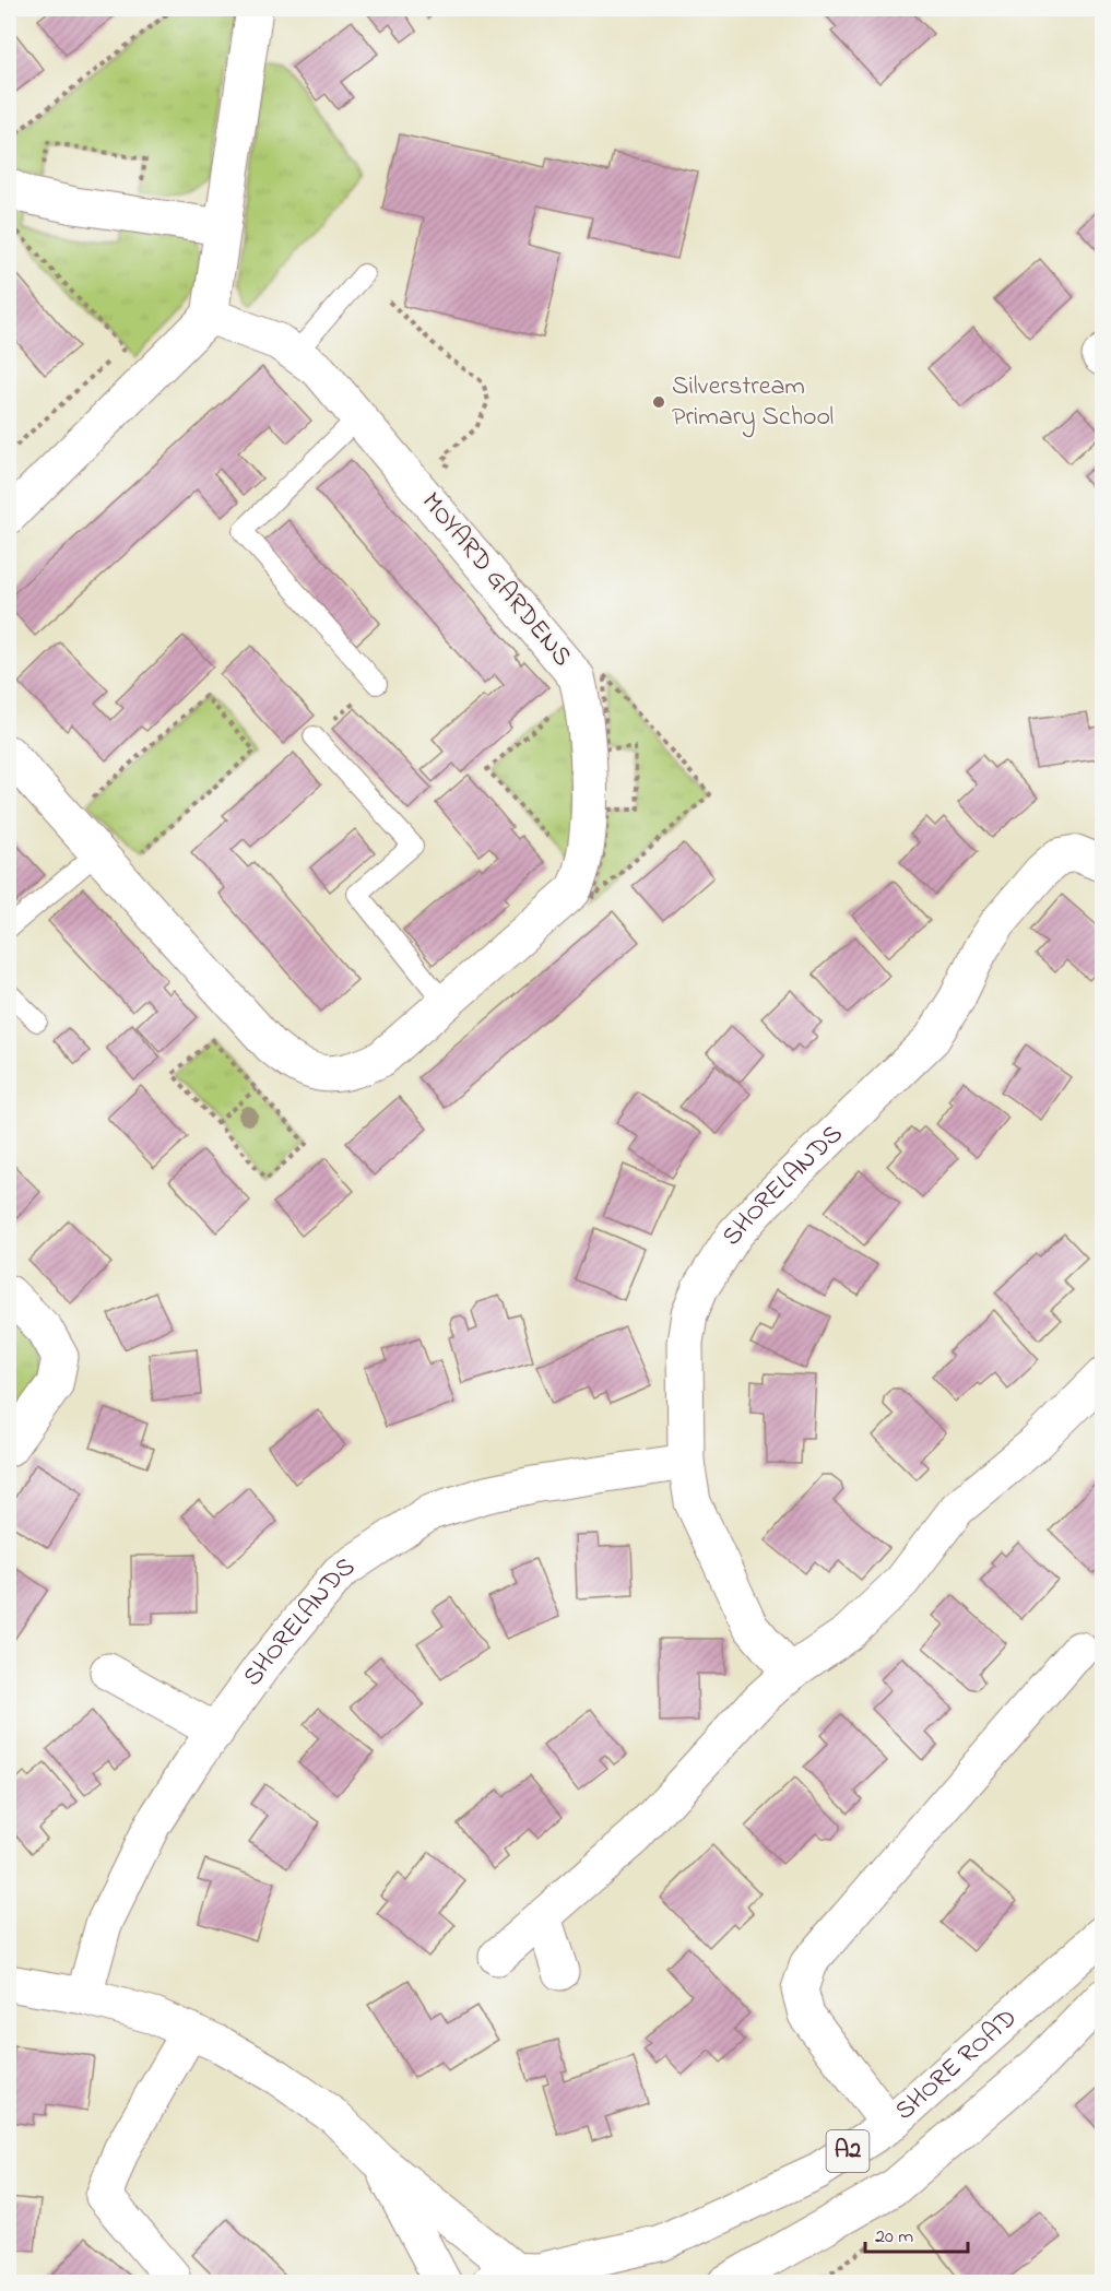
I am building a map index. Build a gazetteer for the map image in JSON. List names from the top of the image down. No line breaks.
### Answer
{"streets":{"main road":["MOYARD GARDENS","SHORELANDS","SHORE ROAD","A2"]},"places":["Silverstream Primary School"],"scale_bar":"20 m"}
